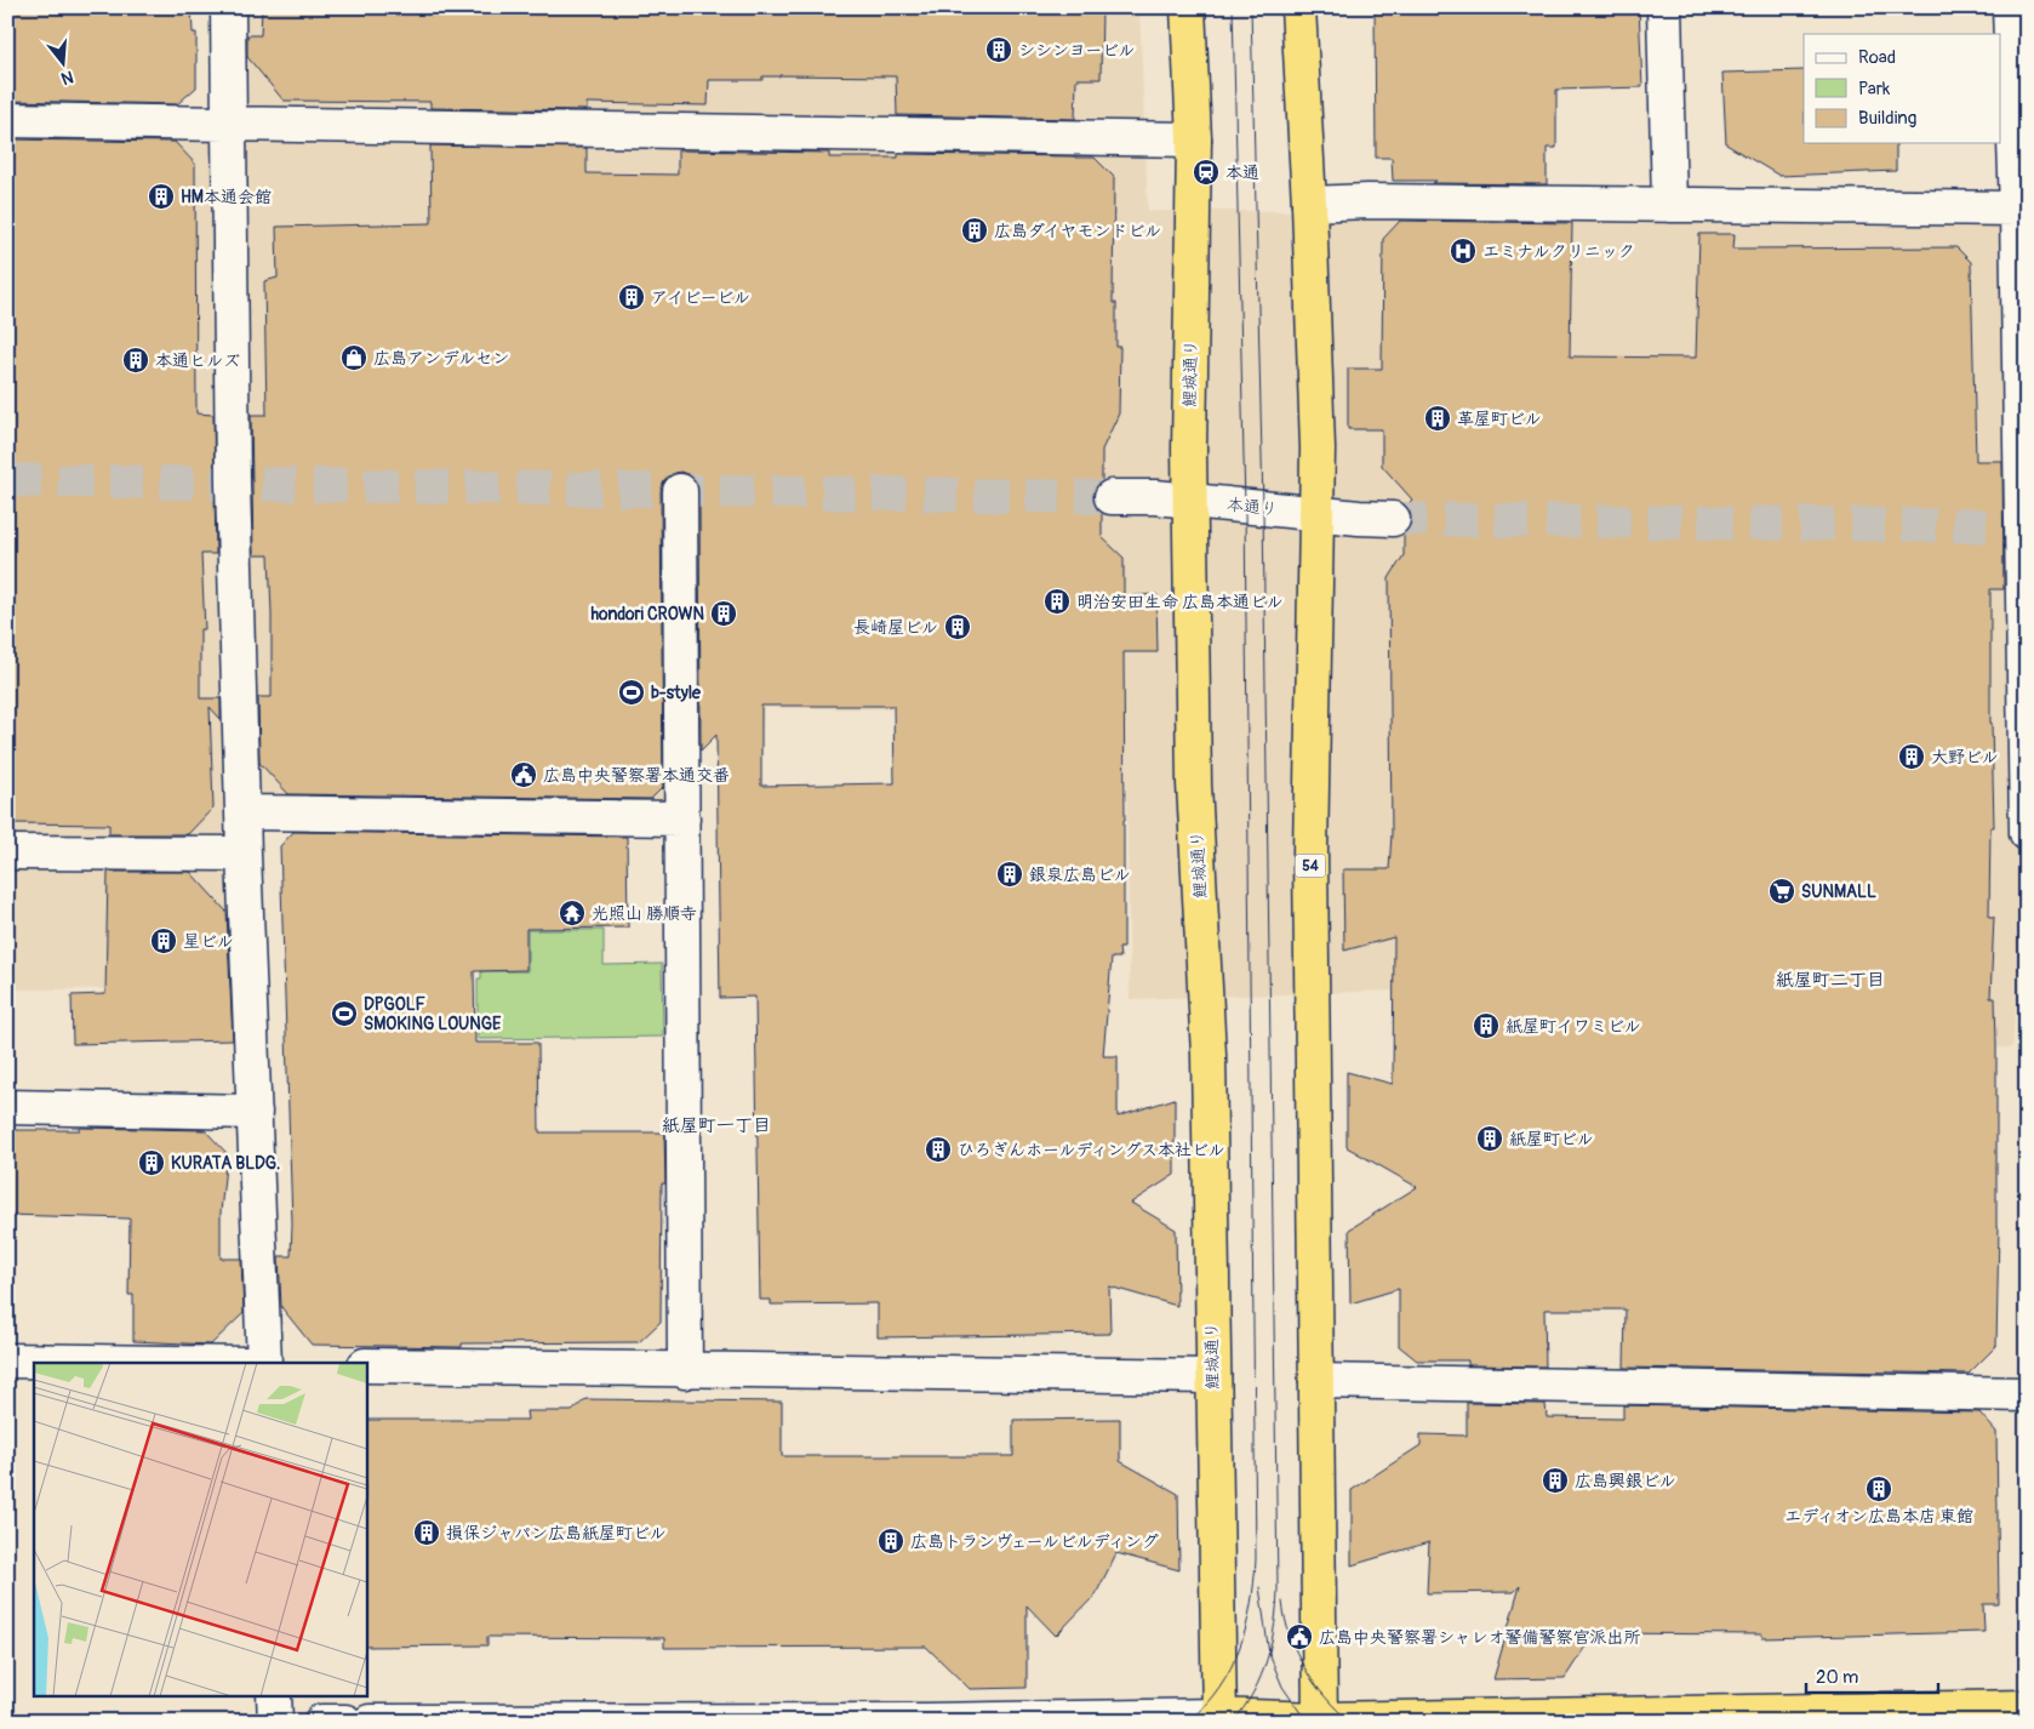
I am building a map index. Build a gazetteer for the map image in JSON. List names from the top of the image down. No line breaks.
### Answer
{"streets":{"highway":["鯉城通り","54"],"street":["本通り"]},"crossings":[["鯉城通り","本通り"],["本通り","54"]],"districts":["紙屋町二丁目","紙屋町一丁目"],"places":{"building":["シシンヨービル","HM本通会館","広島ダイヤモンドビル","アイビービル","本通ヒルズ","革屋町ビル","明治安田生命 広島本通ビル","hondori CROWN","長崎屋ビル","大野ビル","銀泉広島ビル","星ビル","紙屋町イワミビル","紙屋町ビル","ひろぎんホールディングス本社ビル","KURATA BLDG.","広島興銀ビル","エディオン広島本店 東館","損保ジャパン広島紙屋町ビル","広島トランヴェールビルディング"],"station":["本通"],"hospital":["エミナルクリニック"],"shop":["広島アンデルセン"],"sports":["b-style","DPGOLF SMOKING LOUNGE"],"public building":["広島中央警察署本通交番","広島中央警察署シャレオ警備警察官派出所"],"supermarket":["SUNMALL"],"temple":["光照山 勝順寺"]},"legend":["Road","Park","Building"],"scale_bar":"20 m","north":"bottom"}
